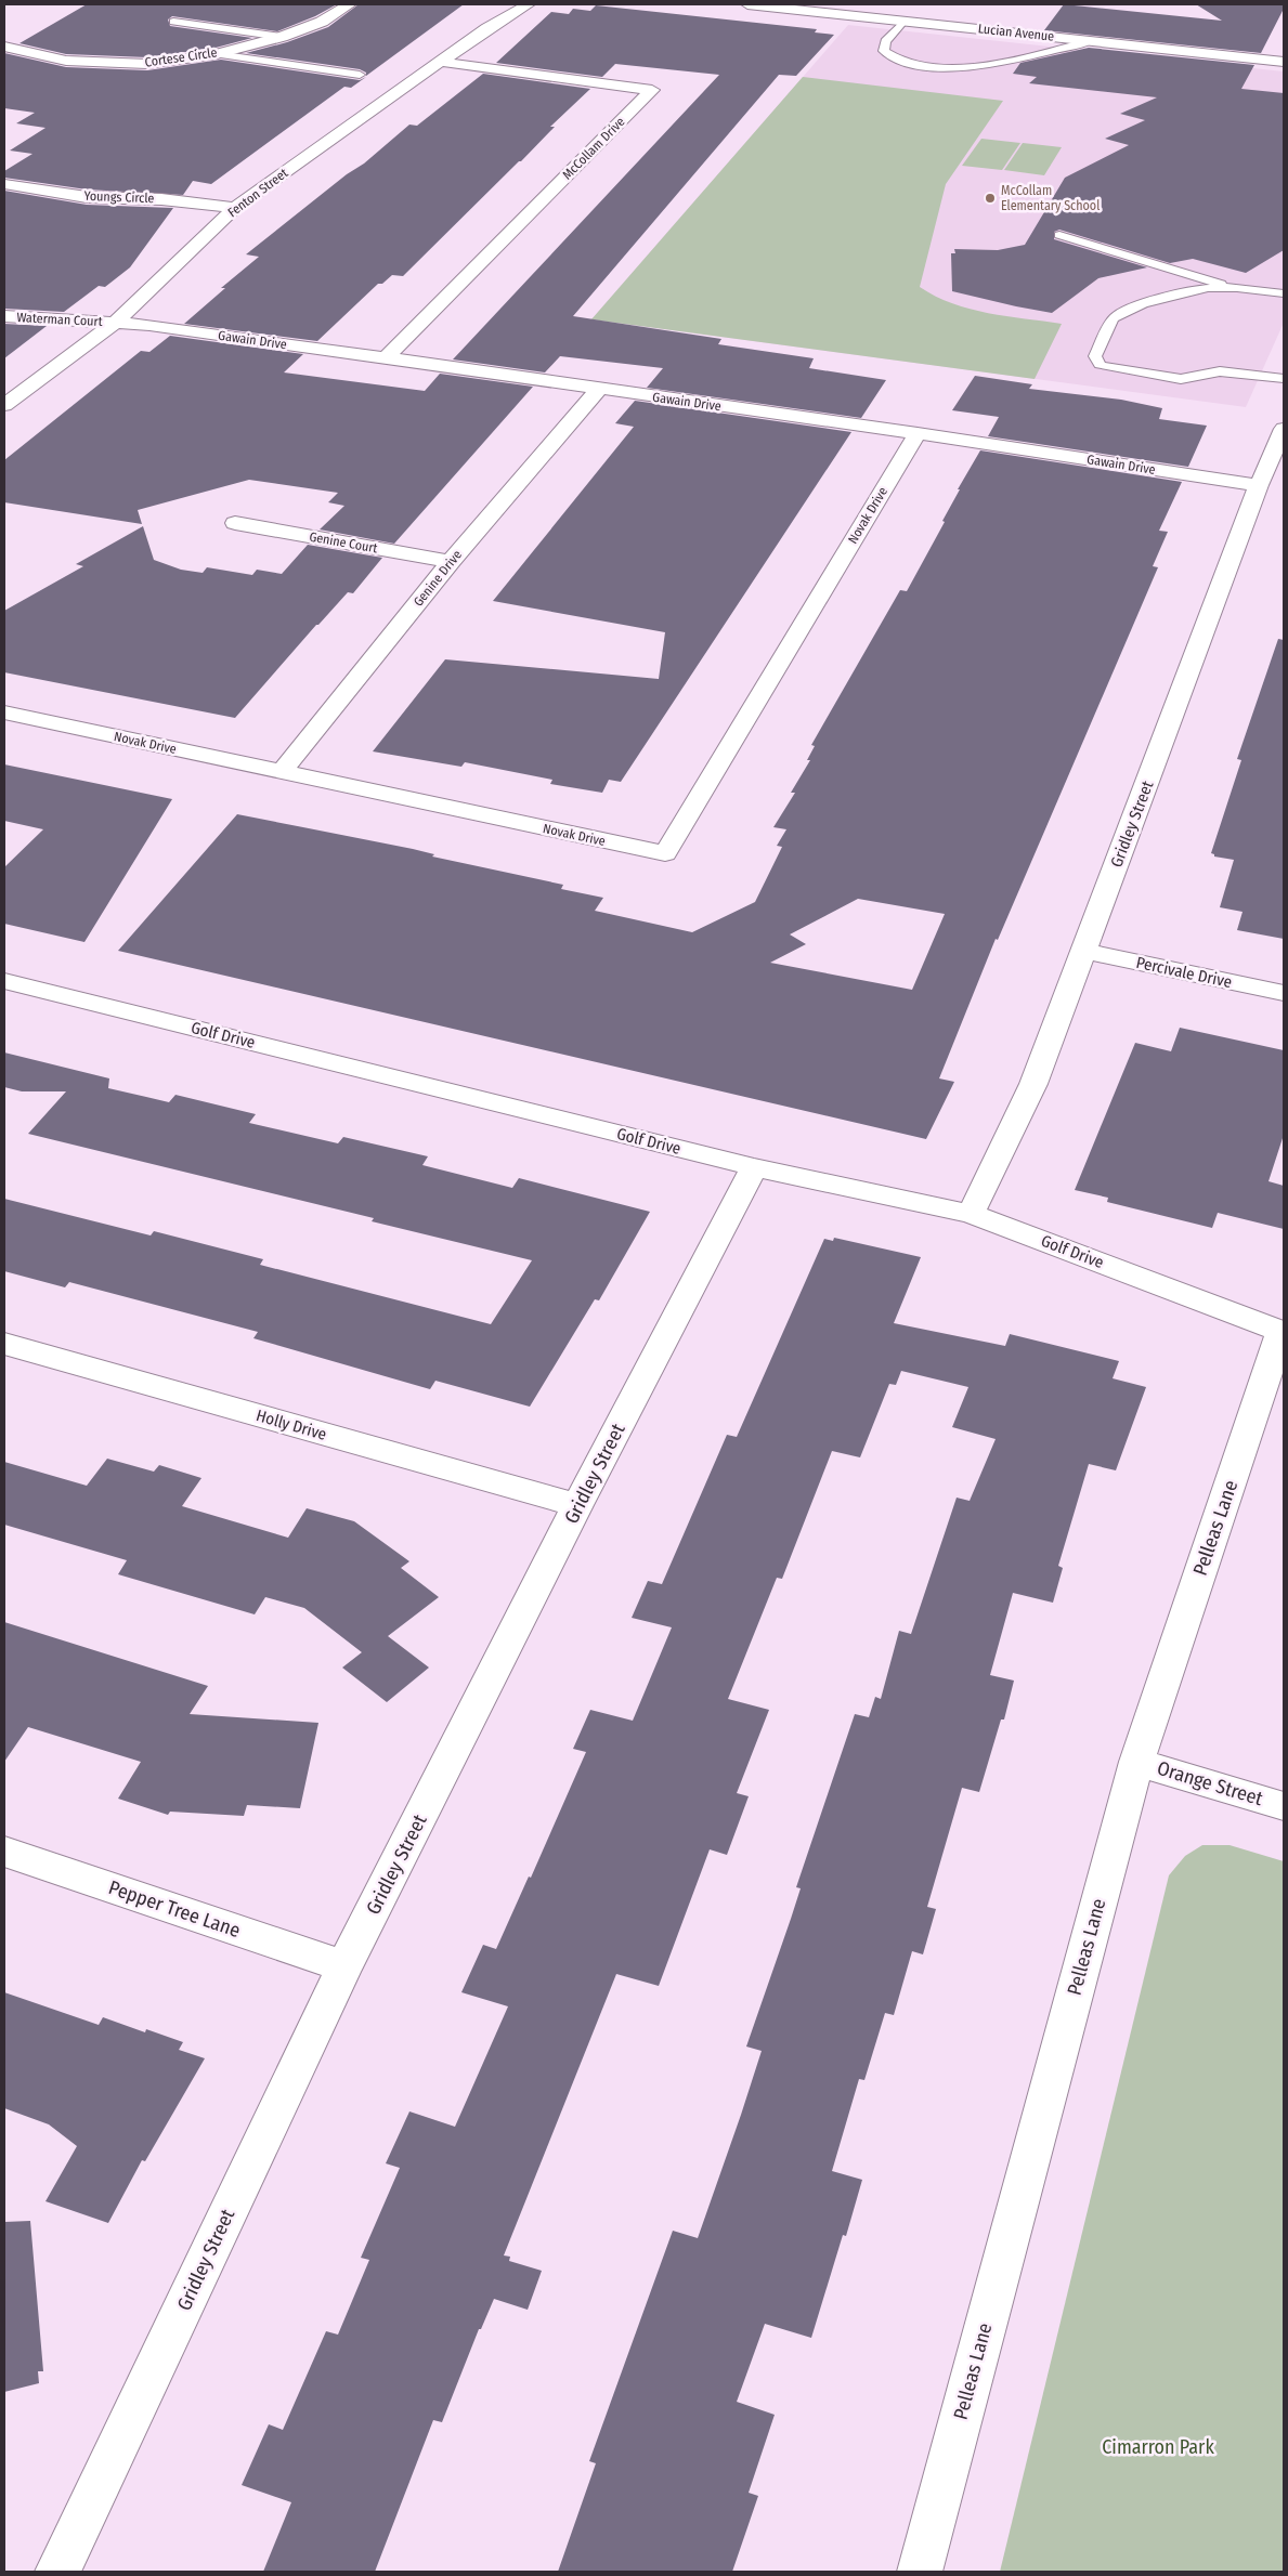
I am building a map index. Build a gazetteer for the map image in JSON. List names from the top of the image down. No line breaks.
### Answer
{"streets":{"street":["Lucian Avenue","Cortese Circle","McCollam Drive","Fenton Street","Youngs Circle","Waterman Court","Gawain Drive","Novak Drive","Genine Court","Genine Drive","Gridley Street","Percivale Drive","Golf Drive","Holly Drive","Pelleas Lane","Orange Street","Pepper Tree Lane"]},"crossings":[["McCollam Drive","Fenton Street"],["McCollam Drive","Gawain Drive"],["Fenton Street","Youngs Circle"],["Fenton Street","Waterman Court"],["Fenton Street","Gawain Drive"],["Waterman Court","Gawain Drive"],["Gawain Drive","Novak Drive"],["Gawain Drive","Genine Drive"],["Gawain Drive","Gridley Street"],["Novak Drive","Genine Drive"],["Genine Court","Genine Drive"],["Gridley Street","Percivale Drive"],["Gridley Street","Golf Drive"],["Gridley Street","Holly Drive"],["Gridley Street","Pepper Tree Lane"],["Golf Drive","Pelleas Lane"],["Pelleas Lane","Orange Street"]],"parks":["Cimarron Park"],"places":["McCollam Elementary School"]}
